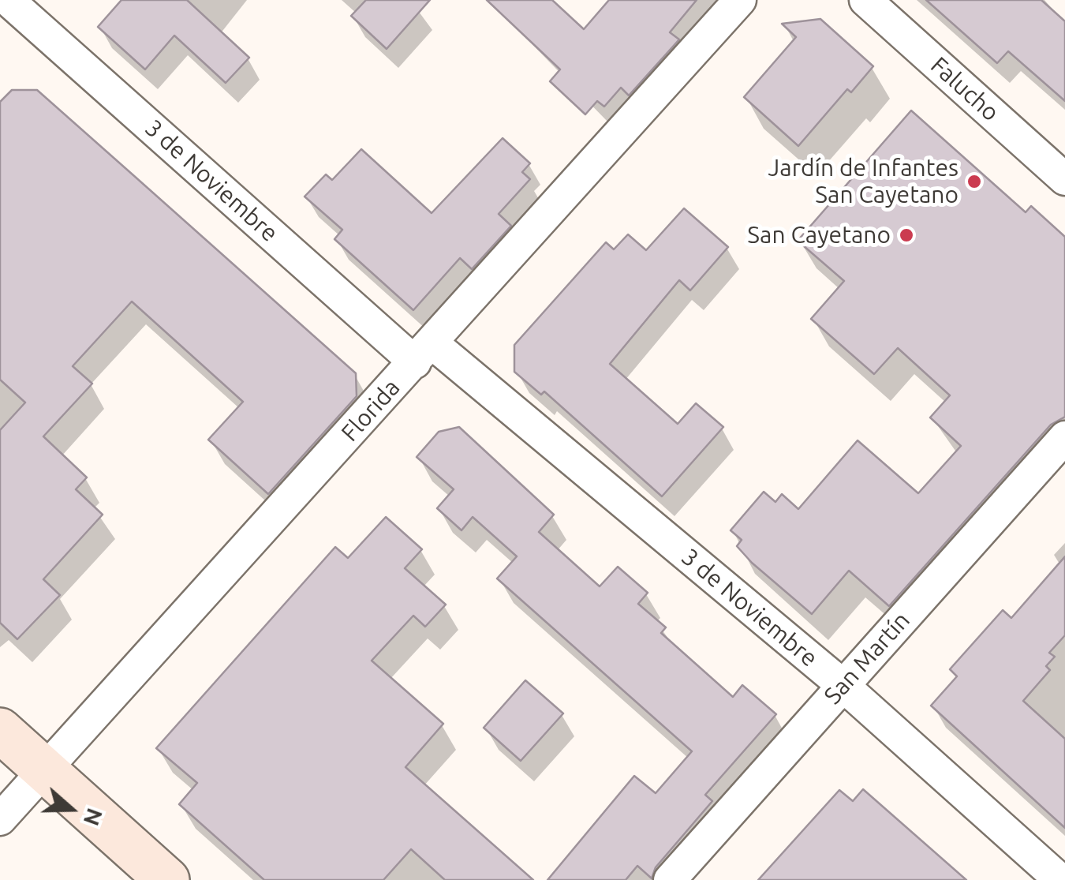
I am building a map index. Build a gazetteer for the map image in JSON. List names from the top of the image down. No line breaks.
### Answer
{"streets":{"street":["Falucho","3 de Noviembre","Florida","San Martín"]},"crossings":[["3 de Noviembre","Florida"],["3 de Noviembre","San Martín"]],"places":["Jardín de Infantes San Cayetano","San Cayetano"],"north":"right"}
